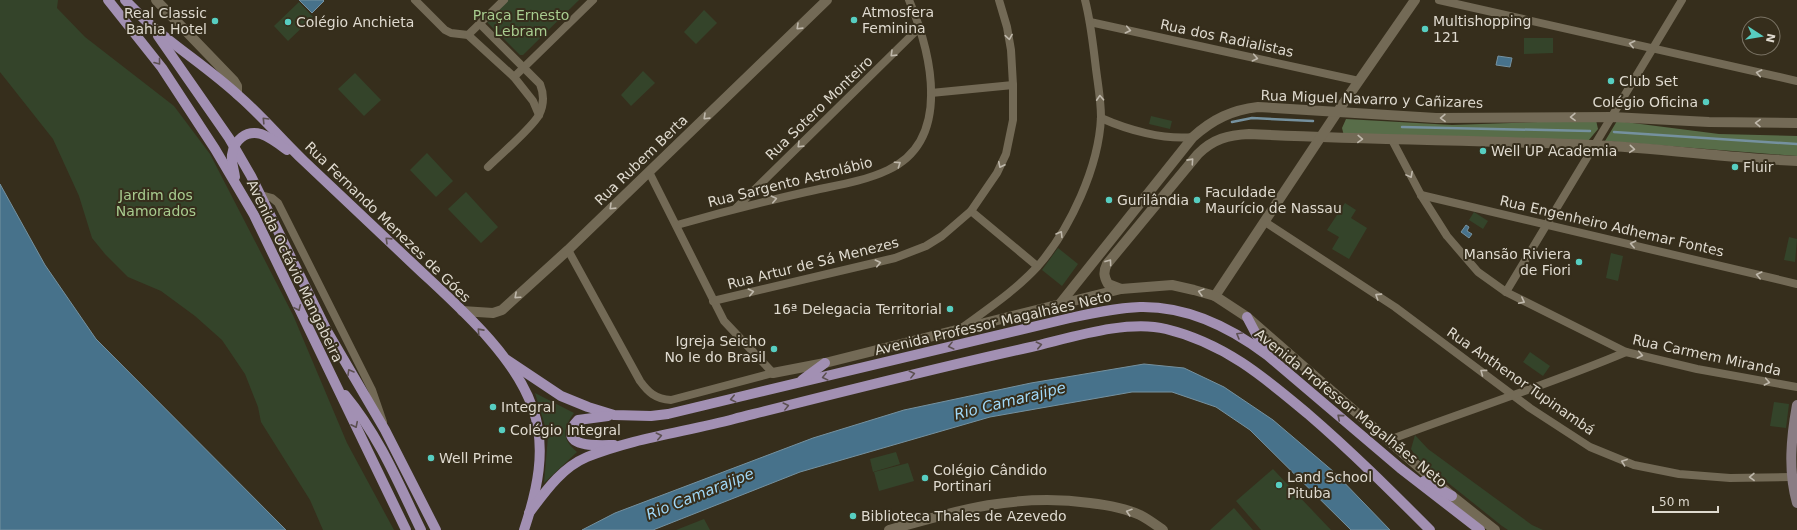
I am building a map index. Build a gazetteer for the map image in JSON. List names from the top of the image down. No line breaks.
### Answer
{"streets":{"main road":["Rua Fernando Menezes de Góes","Avenida Octávio Mangabeira","Avenida Professor Magalhães Neto"],"street":["Rua dos Radialistas","Rua Miguel Navarro y Cañizares","Rua Sotero Monteiro","Rua Rubem Berta","Rua Sargento Astrolábio","Rua Engenheiro Adhemar Fontes","Rua Artur de Sá Menezes","Rua Carmem Miranda","Rua Anthenor Tupinambá"]},"crossings":[["Rua Miguel Navarro y Cañizares","Avenida Professor Magalhães Neto"],["Rua Sotero Monteiro","Rua Sargento Astrolábio"],["Rua Rubem Berta","Rua Fernando Menezes de Góes"],["Rua Rubem Berta","Avenida Professor Magalhães Neto"],["Rua Fernando Menezes de Góes","Avenida Octávio Mangabeira"],["Rua Fernando Menezes de Góes","Avenida Professor Magalhães Neto"],["Rua Engenheiro Adhemar Fontes","Rua Carmem Miranda"]],"one_way":["Rua dos Radialistas","Rua Sotero Monteiro","Rua Rubem Berta","Rua Sargento Astrolábio","Rua Fernando Menezes de Góes","Rua Engenheiro Adhemar Fontes","Rua Carmem Miranda","Rua Anthenor Tupinambá"],"water":["Rio Camarajipe"],"parks":["Praça Ernesto Lebram","Jardim dos Namorados"],"places":["Atmosfera Feminina","Real Classic Bahia Hotel","Colégio Anchieta","Multishopping 121","Club Set","Colégio Oficina","Well UP Academia","Fluir","Gurilândia","Faculdade Maurício de Nassau","Mansão Riviera de Fiori","16ª Delegacia Territorial","Igreja Seicho No Ie do Brasil","Integral","Colégio Integral","Well Prime","Colégio Cândido Portinari","Land School Pituba","Biblioteca Thales de Azevedo"],"scale_bar":"50 m","north":"right"}
